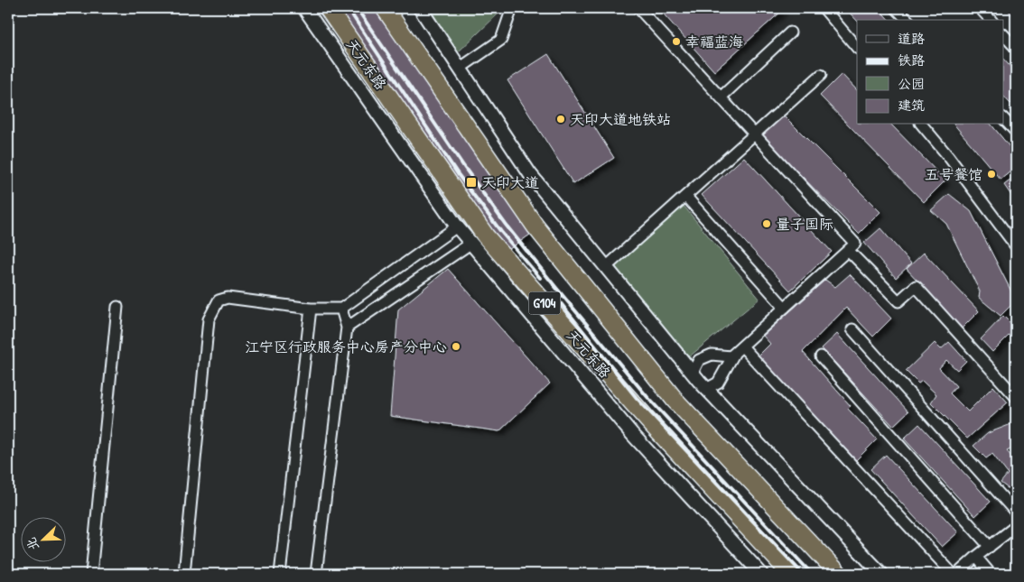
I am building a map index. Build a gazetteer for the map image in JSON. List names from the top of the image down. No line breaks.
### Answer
{"streets":{"highway":["天元东路","G104"]},"places":{"other":["幸福蓝海","天印大道地铁站","五号餐馆","量子国际","江宁区行政服务中心房产分中心"],"transit":["天印大道"]},"legend":["道路","铁路","公园","建筑"],"north":"bottom left"}
